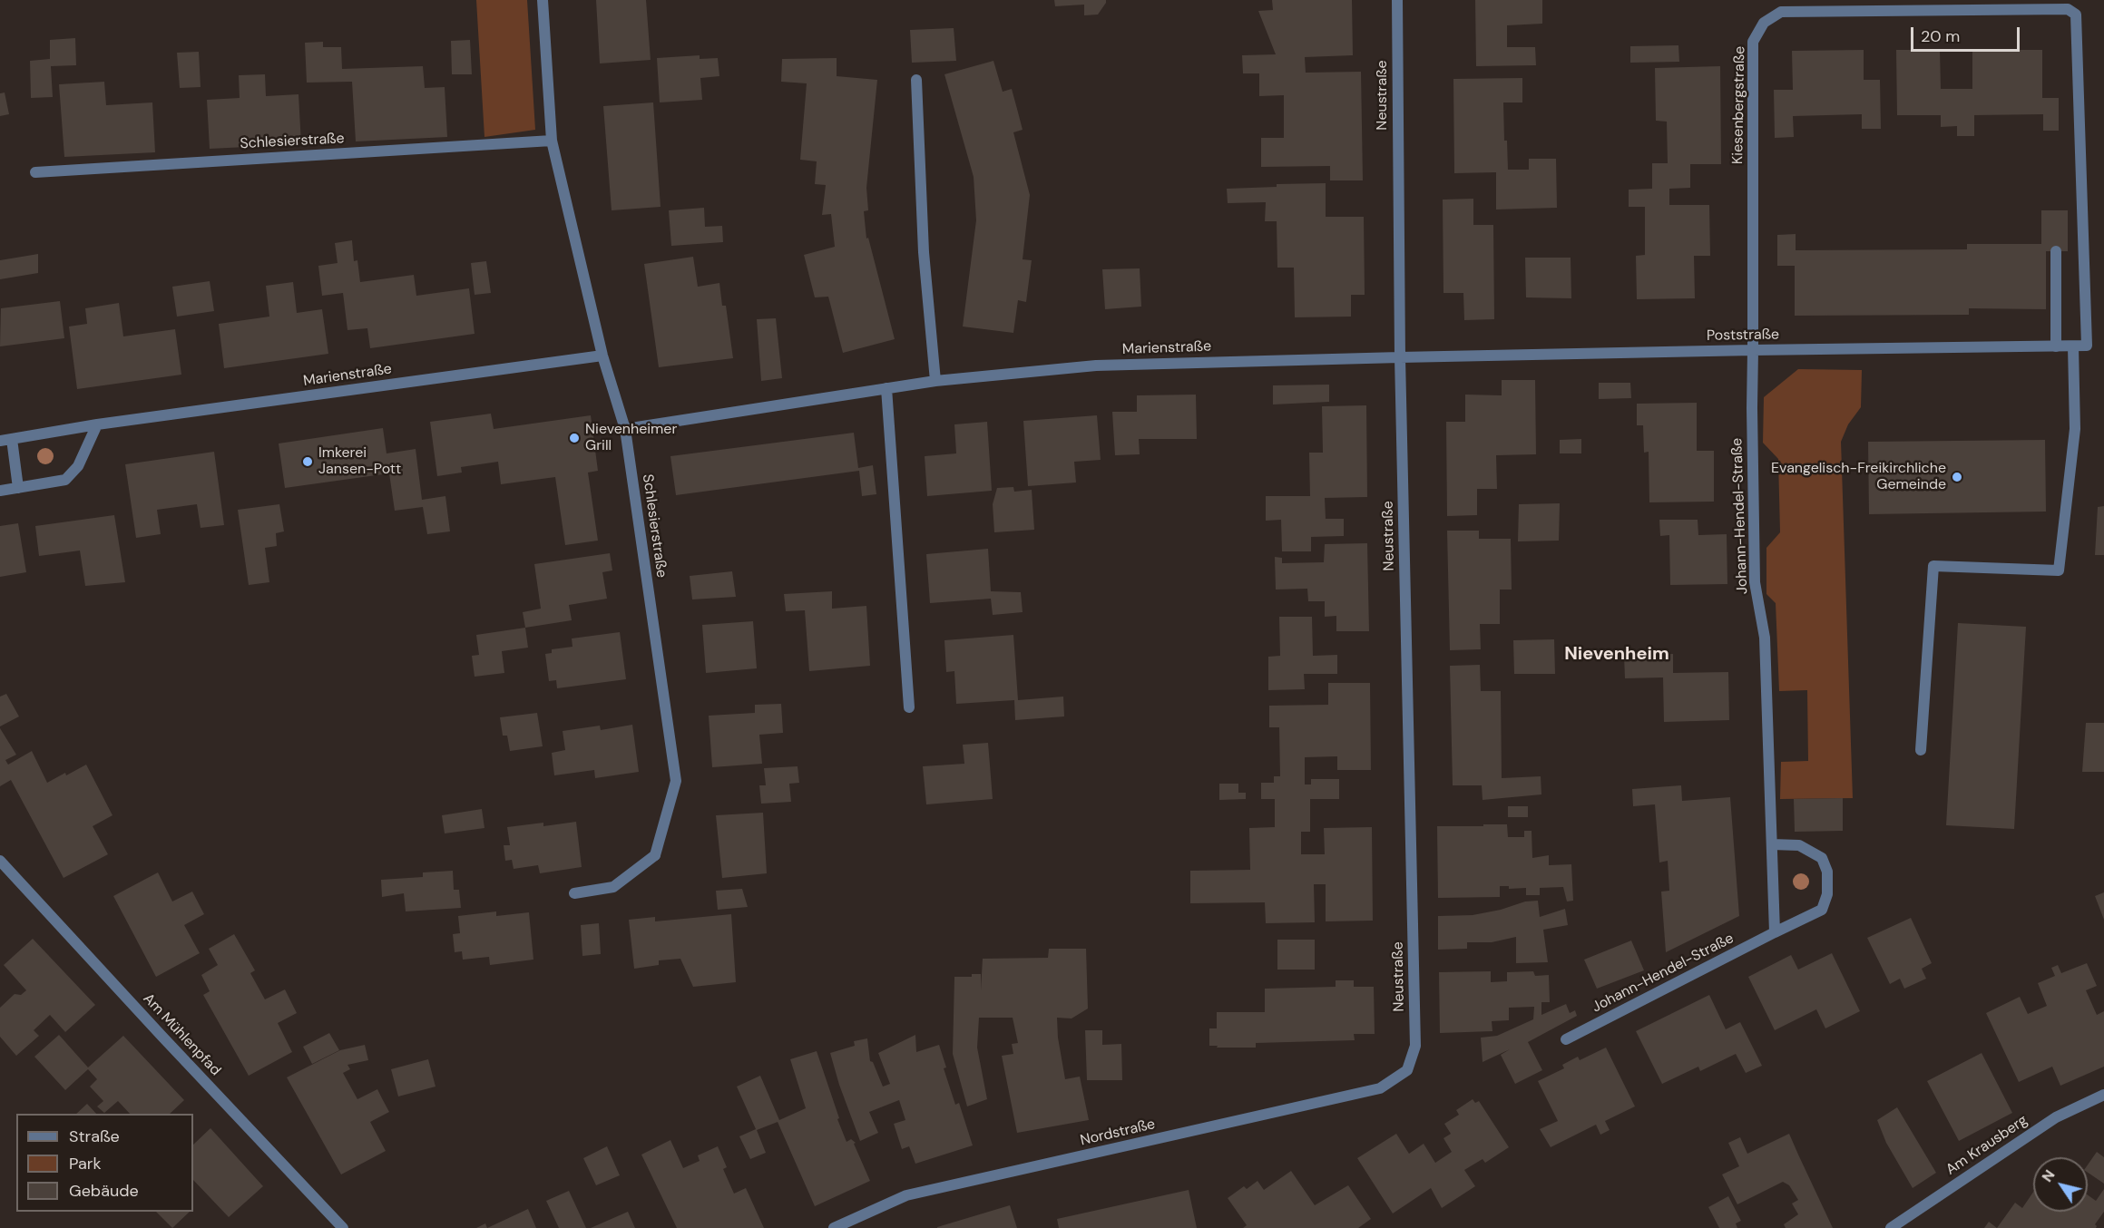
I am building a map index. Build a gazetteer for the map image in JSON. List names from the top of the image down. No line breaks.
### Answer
{"streets":{"street":["Neustraße","Kiesenbergstraße","Schlesierstraße","Poststraße","Marienstraße","Johann-Hendel-Straße","Am Mühlenpfad","Nordstraße","Am Krausberg"]},"crossings":[["Neustraße","Poststraße"],["Neustraße","Marienstraße"],["Neustraße","Nordstraße"],["Kiesenbergstraße","Poststraße"],["Kiesenbergstraße","Johann-Hendel-Straße"],["Schlesierstraße","Marienstraße"],["Poststraße","Marienstraße"],["Poststraße","Johann-Hendel-Straße"]],"districts":["Nievenheim"],"places":["Nievenheimer Grill","Imkerei Jansen-Pott","Evangelisch-Freikirchliche Gemeinde"],"legend":["Straße","Park","Gebäude"],"scale_bar":"20 m","north":"top left"}
